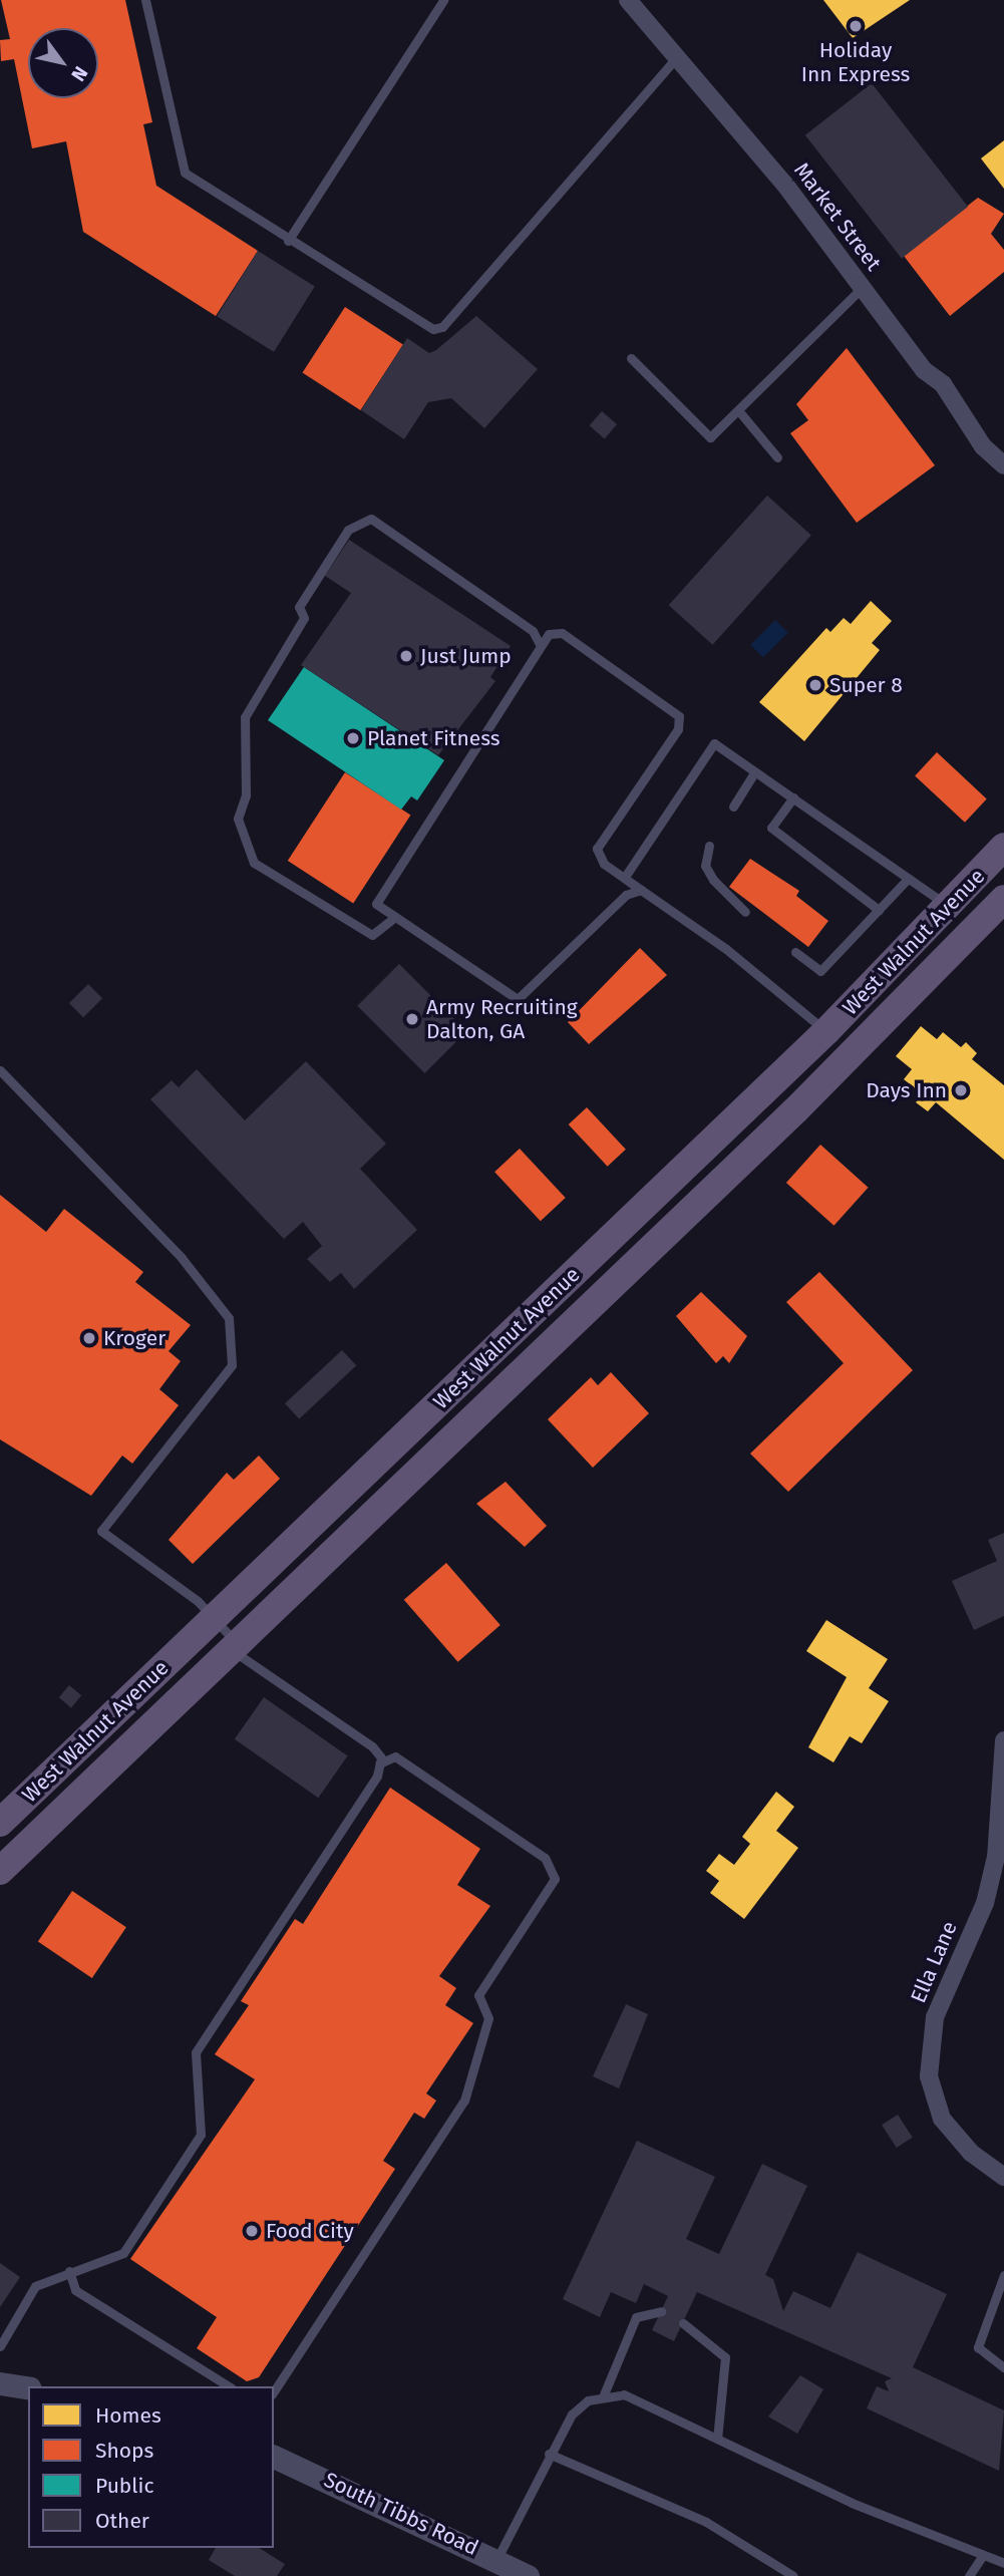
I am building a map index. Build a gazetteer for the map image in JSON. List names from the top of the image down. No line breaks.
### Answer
{"streets":{"main road":["West Walnut Avenue"],"street":["Market Street","Ella Lane","South Tibbs Road"]},"places":["Holiday Inn Express","Just Jump","Super 8","Planet Fitness","Army Recruiting Dalton, GA","Days Inn","Kroger","Food City"],"legend":["Homes","Shops","Public","Other"],"north":"bottom right"}
